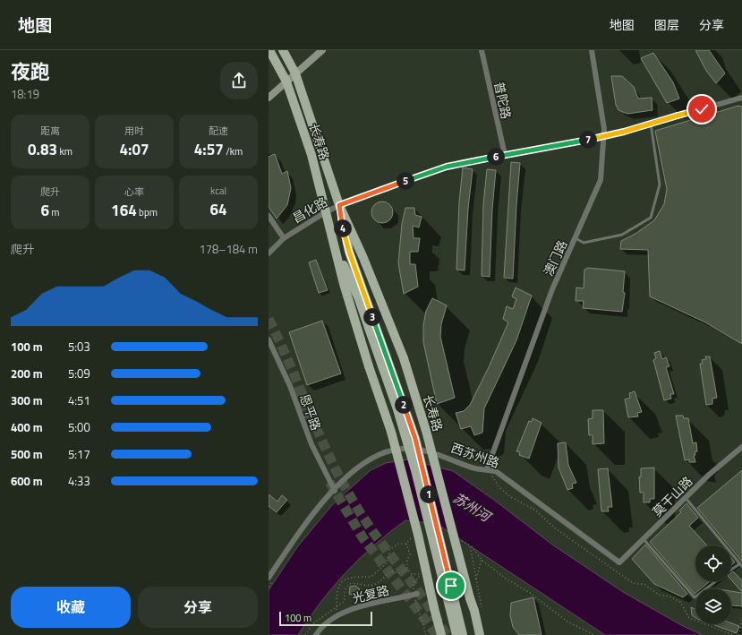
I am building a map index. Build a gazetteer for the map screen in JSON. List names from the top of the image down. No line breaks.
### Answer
{"streets":{"main road":["长寿路"],"street":["普陀路","昌化路","澳门路","恩平路","西苏州路","莫干山路","光复路"]},"crossings":[["普陀路","昌化路"],["长寿路","昌化路"],["昌化路","澳门路"],["澳门路","西苏州路"],["恩平路","西苏州路"],["西苏州路","莫干山路"]],"water":["苏州河"],"scale_bar":"100 m","page":{"header":"地图","nav":["地图","图层","分享"],"heading":["夜跑","18:19"],"stats":[["距离","0.83 km"],["用时","4:07"],["配速","4:57 /km"],["爬升","6 m"],["心率","164 bpm"],["kcal","64"]],"pins":["7","6","5","4","3","2","1"],"chart":["爬升","178–184 m"],"list":[{"name":"100 m","note":"5:03"},{"name":"200 m","note":"5:09"},{"name":"300 m","note":"4:51"},{"name":"400 m","note":"5:00"},{"name":"500 m","note":"5:17"},{"name":"600 m","note":"4:33"}],"buttons":["收藏","分享"],"scale":"100 m"}}
